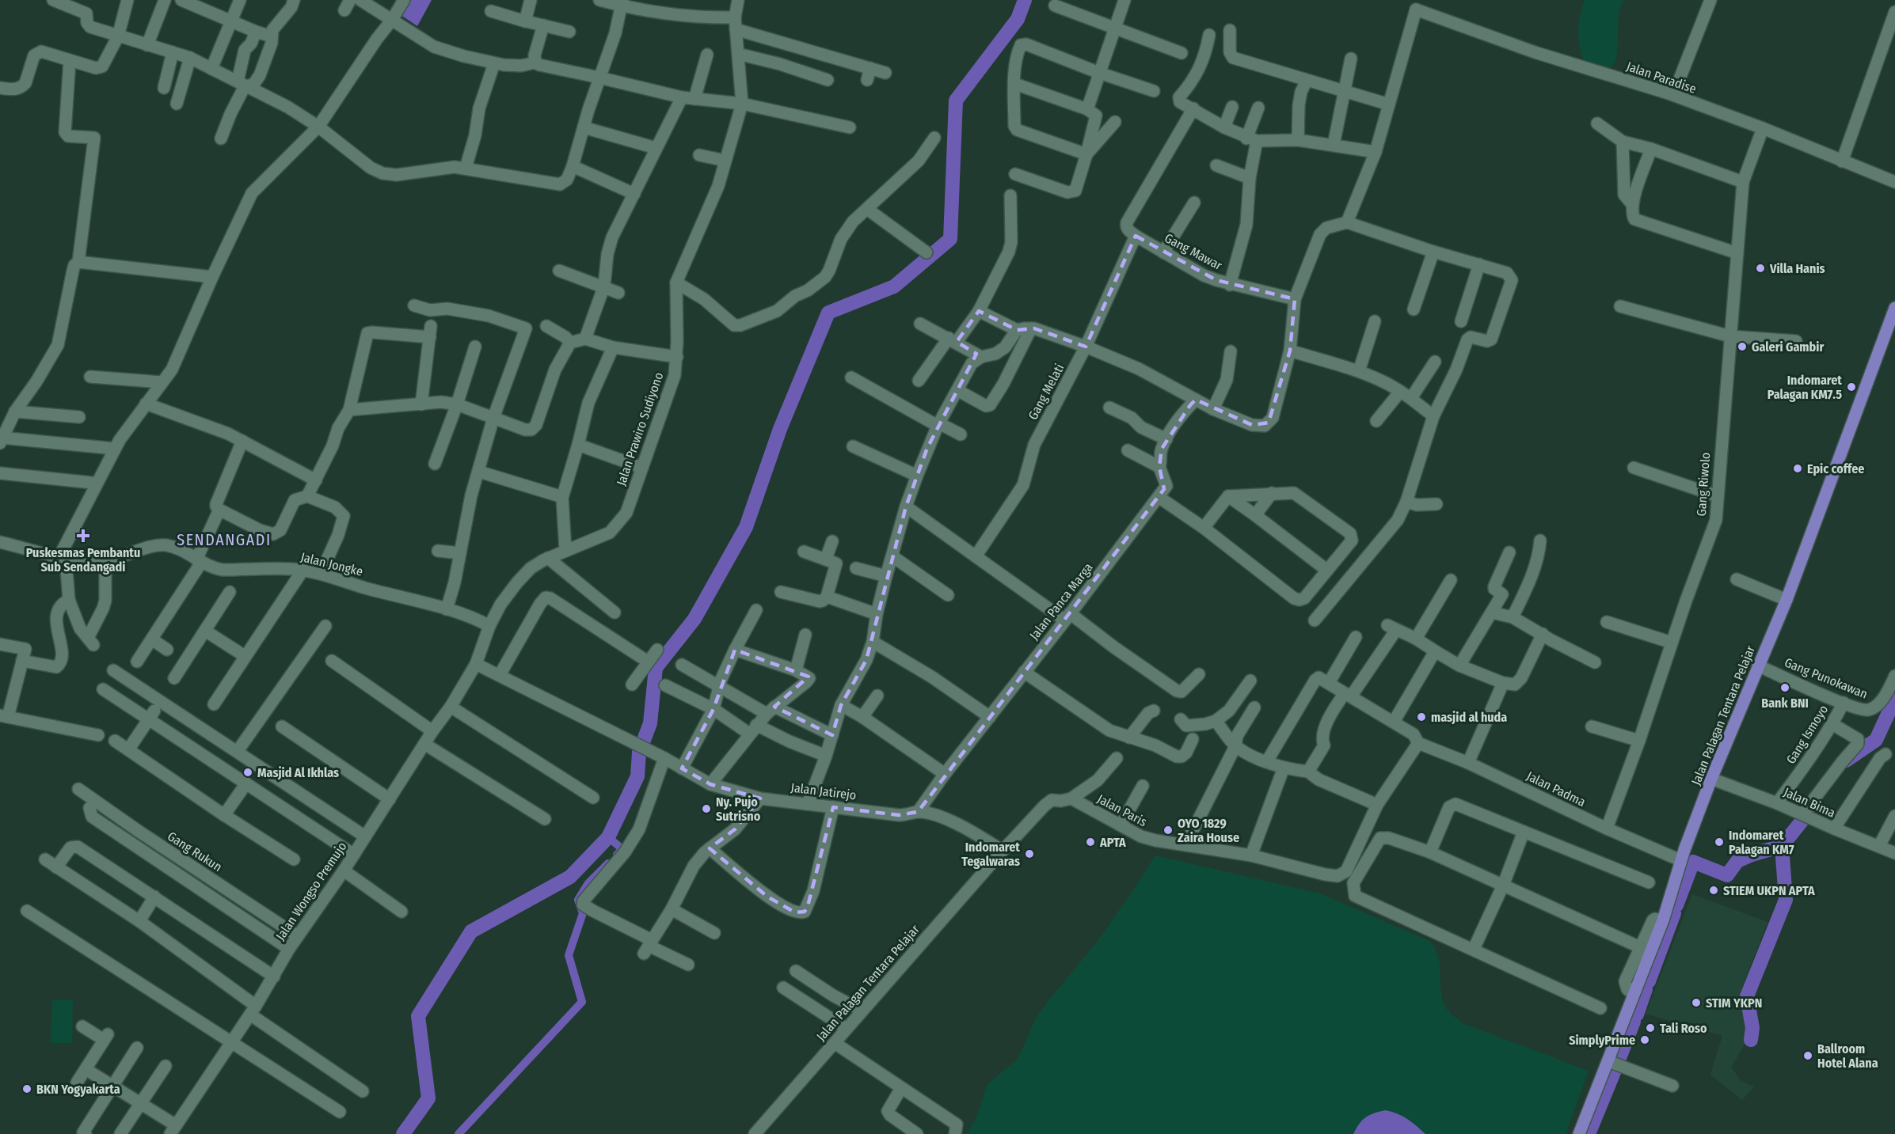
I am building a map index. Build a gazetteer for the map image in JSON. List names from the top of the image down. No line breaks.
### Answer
{"streets":{"main road":["Jalan Palagan Tentara Pelajar"],"street":["Jalan Paradise","Gang Mawar","Gang Melati","Jalan Prawiro Sudiyono","Gang Riwolo","Jalan Jongke","Jalan Panca Marga","Gang Punokawan","Gang Ismoyo","Jalan Padma","Jalan Jatirejo","Jalan Bima","Jalan Paris","Gang Rukun","Jalan Wongso Premujo"]},"crossings":[["Jalan Paradise","Gang Riwolo"],["Gang Mawar","Gang Melati"],["Jalan Prawiro Sudiyono","Jalan Jongke"],["Jalan Prawiro Sudiyono","Jalan Jatirejo"],["Jalan Prawiro Sudiyono","Jalan Wongso Premujo"],["Gang Riwolo","Jalan Padma"],["Jalan Panca Marga","Jalan Jatirejo"],["Gang Punokawan","Jalan Palagan Tentara Pelajar"],["Gang Punokawan","Gang Ismoyo"],["Jalan Palagan Tentara Pelajar","Jalan Padma"],["Jalan Palagan Tentara Pelajar","Jalan Jatirejo"],["Jalan Palagan Tentara Pelajar","Jalan Bima"],["Gang Ismoyo","Jalan Bima"],["Jalan Padma","Jalan Paris"],["Jalan Jatirejo","Jalan Wongso Premujo"],["Gang Rukun","Jalan Wongso Premujo"]],"districts":["SENDANGADI"],"places":{"other":["Villa Hanis","Galeri Gambir","Indomaret Palagan KM7.5","Epic coffee","Bank BNI","masjid al huda","Masjid Al Ikhlas","Ny. Pujo Sutrisno","OYO 1829 Zaira House","APTA","Indomaret Palagan KM7","Indomaret Tegalwaras","STIEM UKPN APTA","STIM YKPN","Tali Roso","SimplyPrime","Ballroom Hotel Alana","BKN Yogyakarta"],"health":["Puskesmas Pembantu Sub Sendangadi"]}}
